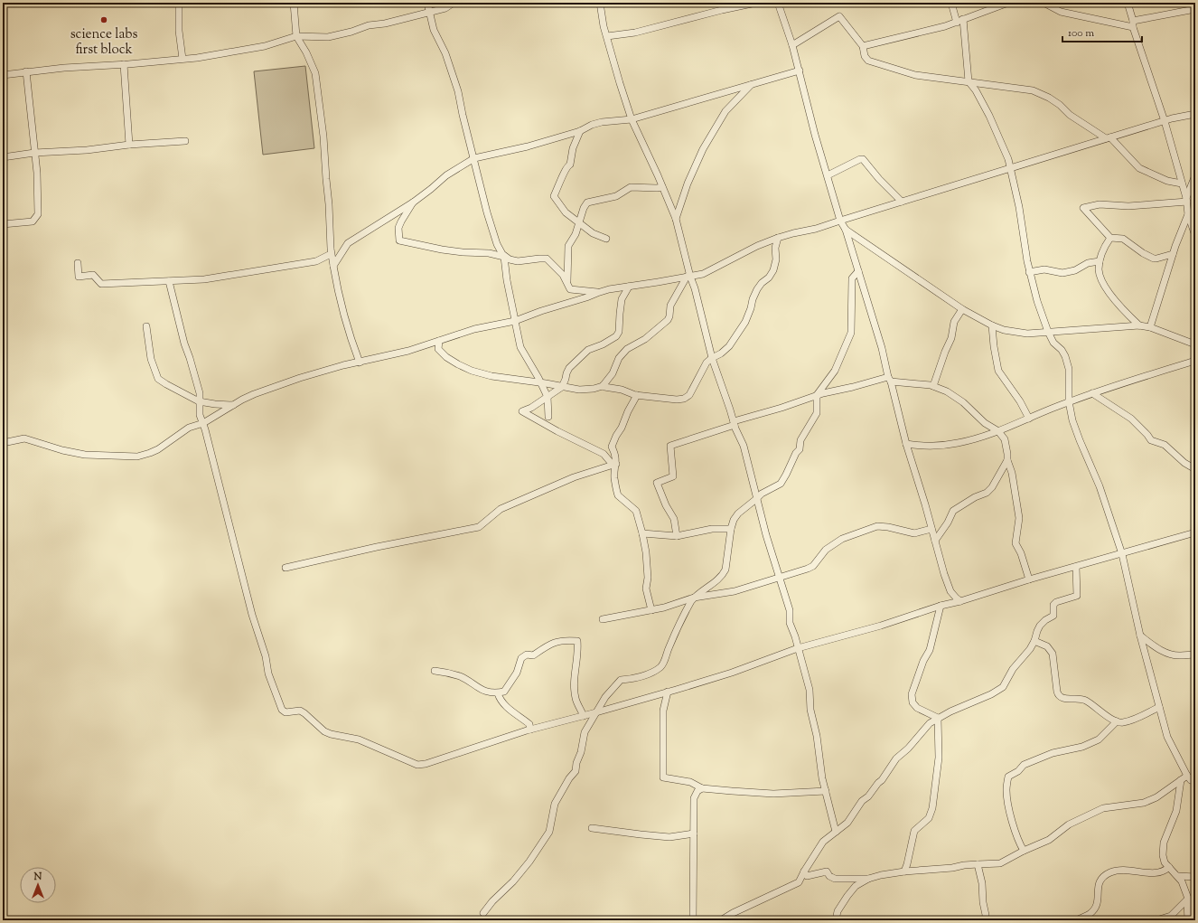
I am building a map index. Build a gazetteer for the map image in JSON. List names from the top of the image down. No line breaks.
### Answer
{"places":["science labs first block"],"scale_bar":"100 m","north":"top"}
